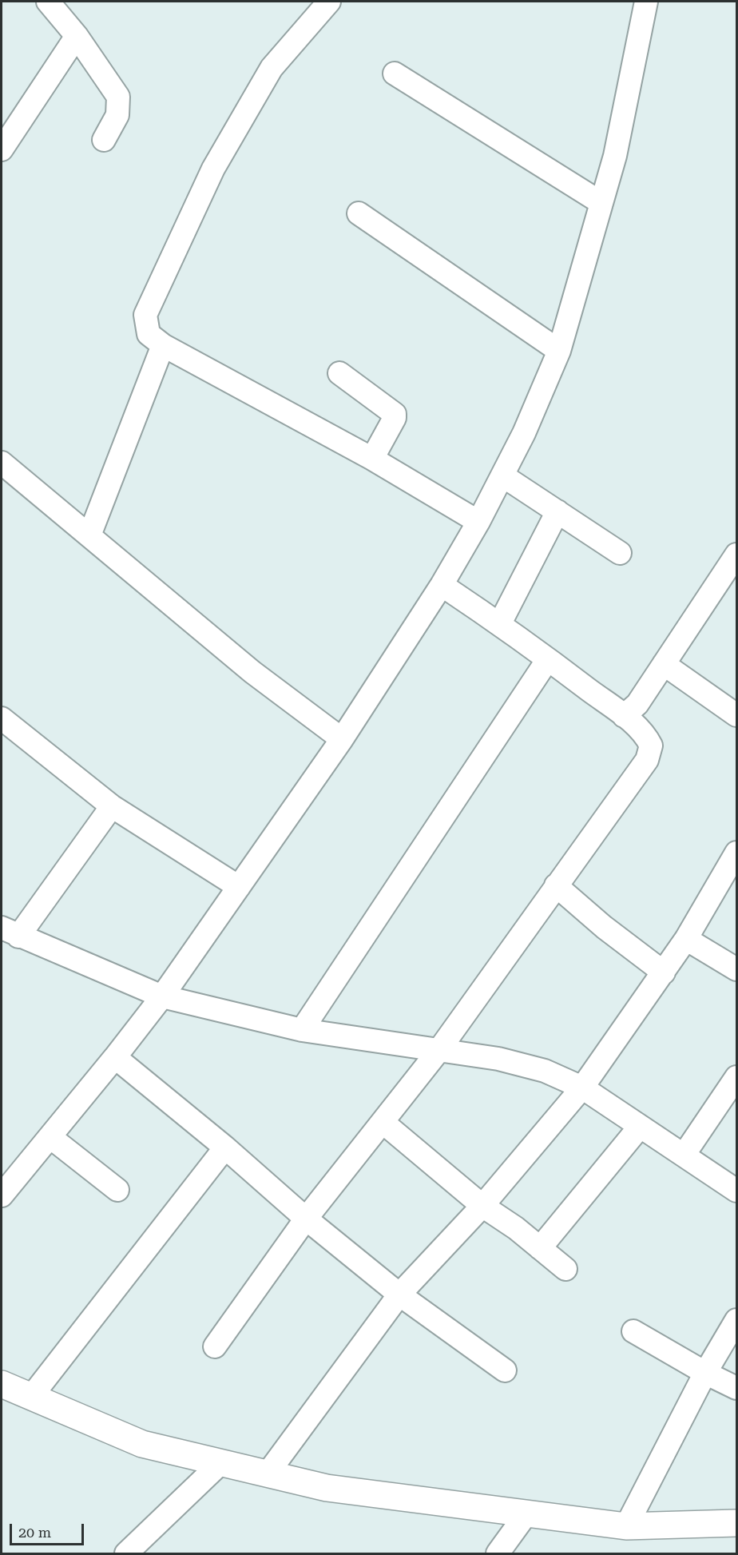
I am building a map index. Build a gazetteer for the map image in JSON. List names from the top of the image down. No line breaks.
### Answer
{"scale_bar":"20 m"}
